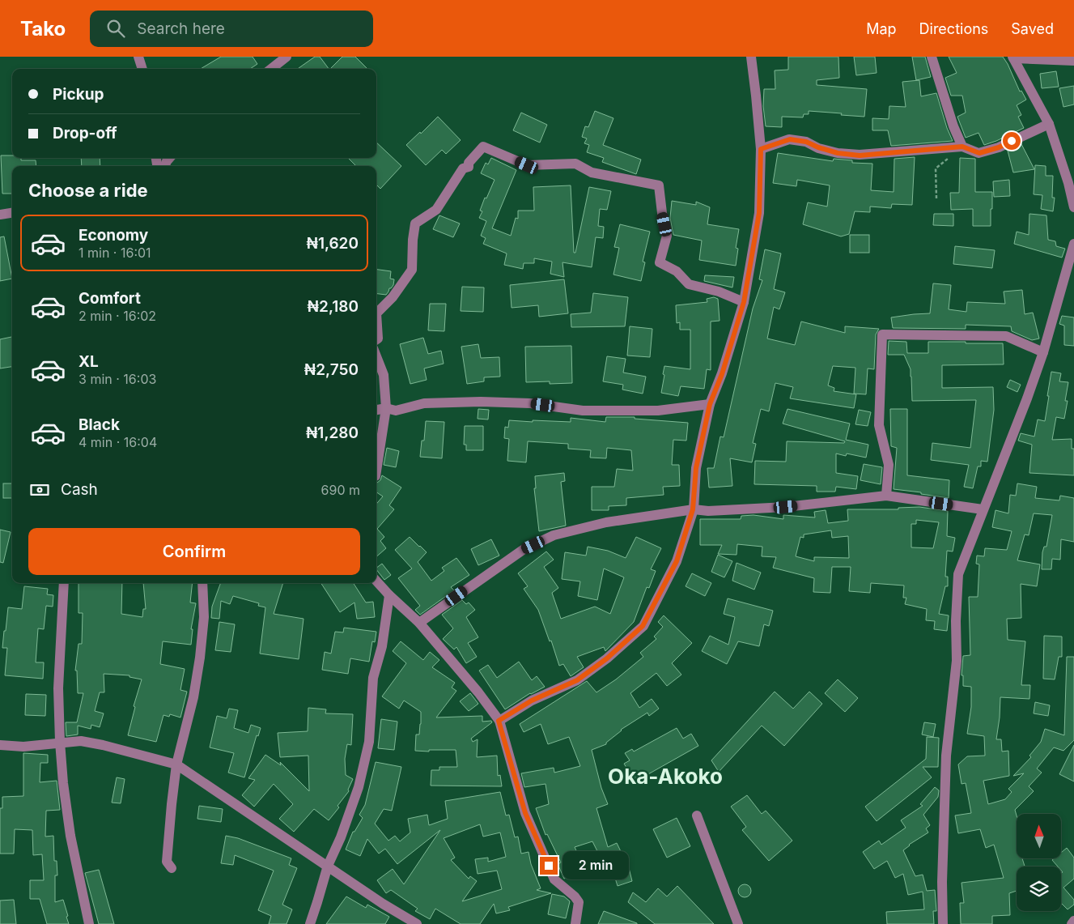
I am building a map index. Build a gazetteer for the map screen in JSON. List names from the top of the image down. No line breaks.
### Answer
{"districts":["Oka-Akoko"],"north":"top","page":{"header":"Tako","search":"Search here","nav":["Map","Directions","Saved"],"banner":["Pickup","Drop-off"],"heading":"Choose a ride","list":[{"name":"Economy","note":"1 min · 16:01","value":"₦1,620"},{"name":"Comfort","note":"2 min · 16:02","value":"₦2,180"},{"name":"XL","note":"3 min · 16:03","value":"₦2,750"},{"name":"Black","note":"4 min · 16:04","value":"₦1,280"}],"pay":["Cash","690 m"],"buttons":"Confirm","bubble":"2 min"}}
